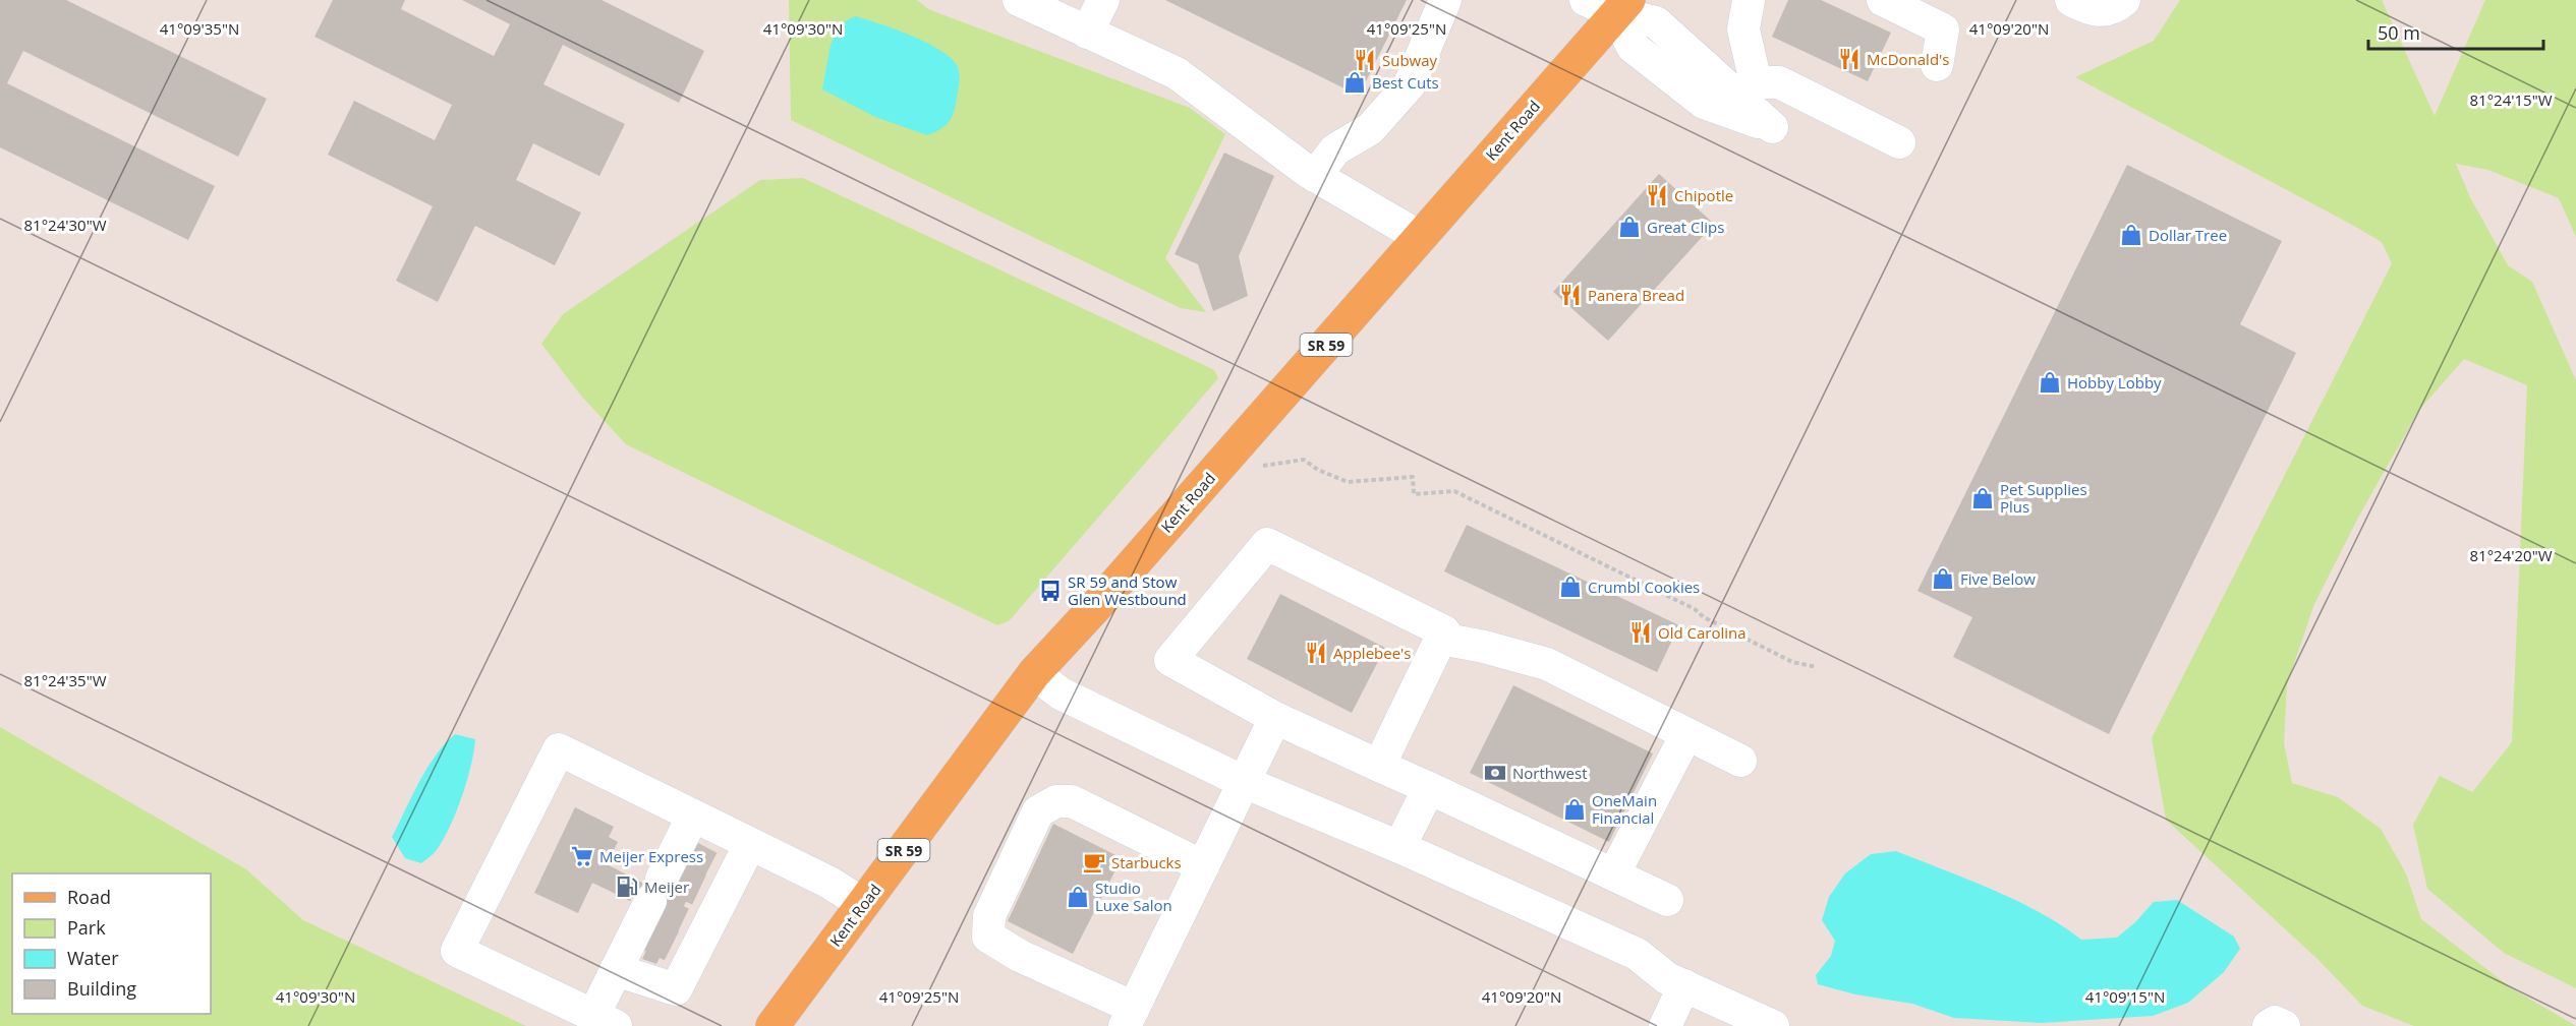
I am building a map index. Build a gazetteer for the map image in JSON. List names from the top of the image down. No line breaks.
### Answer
{"streets":{"main road":["Kent Road","SR 59"]},"places":{"restaurant":["McDonald's","Subway","Chipotle","Panera Bread","Old Carolina","Applebee's"],"shop":["Best Cuts","Great Clips","Dollar Tree","Hobby Lobby","Pet Supplies Plus","Five Below","Crumbl Cookies","OneMain Financial","Studio Luxe Salon"],"bus stop":["SR 59 and Stow Glen Westbound"],"bank":["Northwest"],"supermarket":["Meijer Express"],"cafe":["Starbucks"],"fuel station":["Meijer"]},"legend":["Road","Park","Water","Building"],"scale_bar":"50 m","coordinates":["41°09'35\"N","41°09'30\"N","41°09'25\"N","41°09'20\"N","81°24'15\"W","81°24'30\"W","81°24'20\"W","81°24'35\"W","41°09'15\"N"]}
